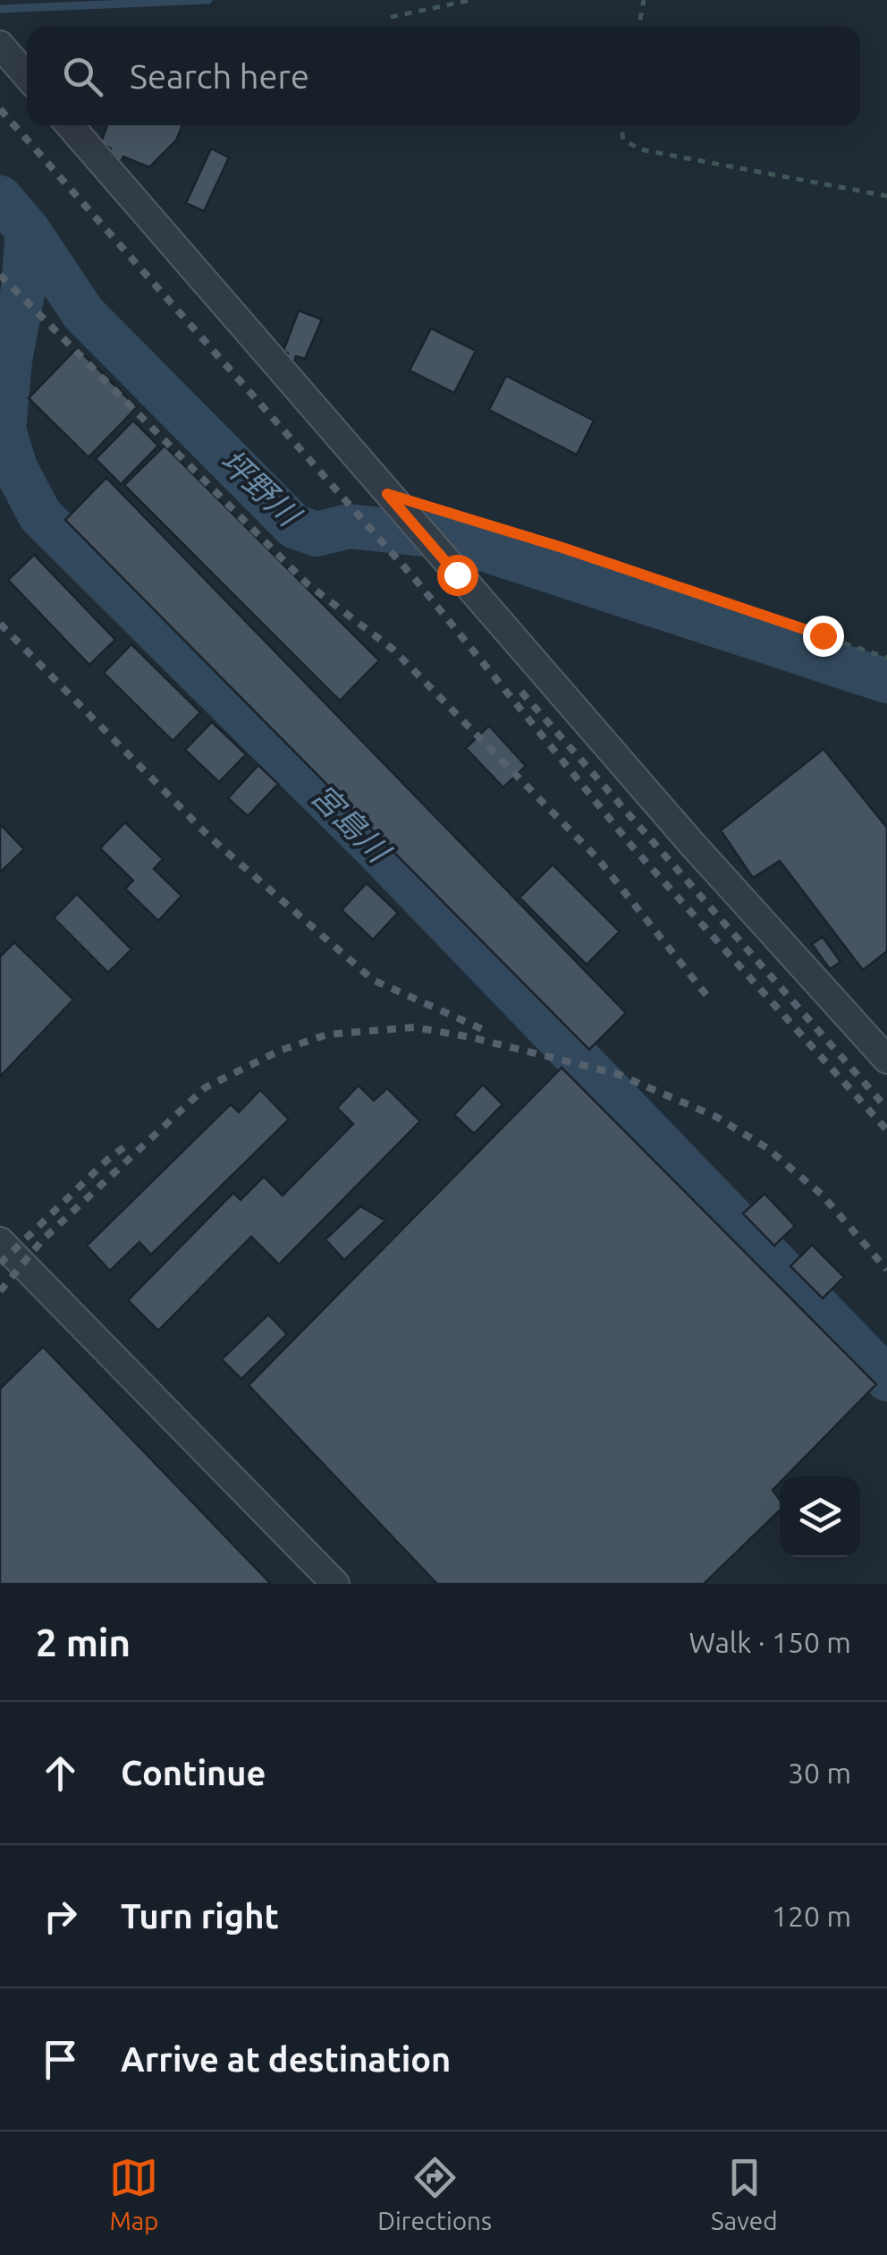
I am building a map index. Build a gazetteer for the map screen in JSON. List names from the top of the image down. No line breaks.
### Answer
{"water":["坪野川","宮島川"],"page":{"search":"Search here","heading":["2 min","Walk · 150 m"],"list":[["Continue","30 m"],["Turn right","120 m"],"Arrive at destination"],"nav":["Map","Directions","Saved"]}}
